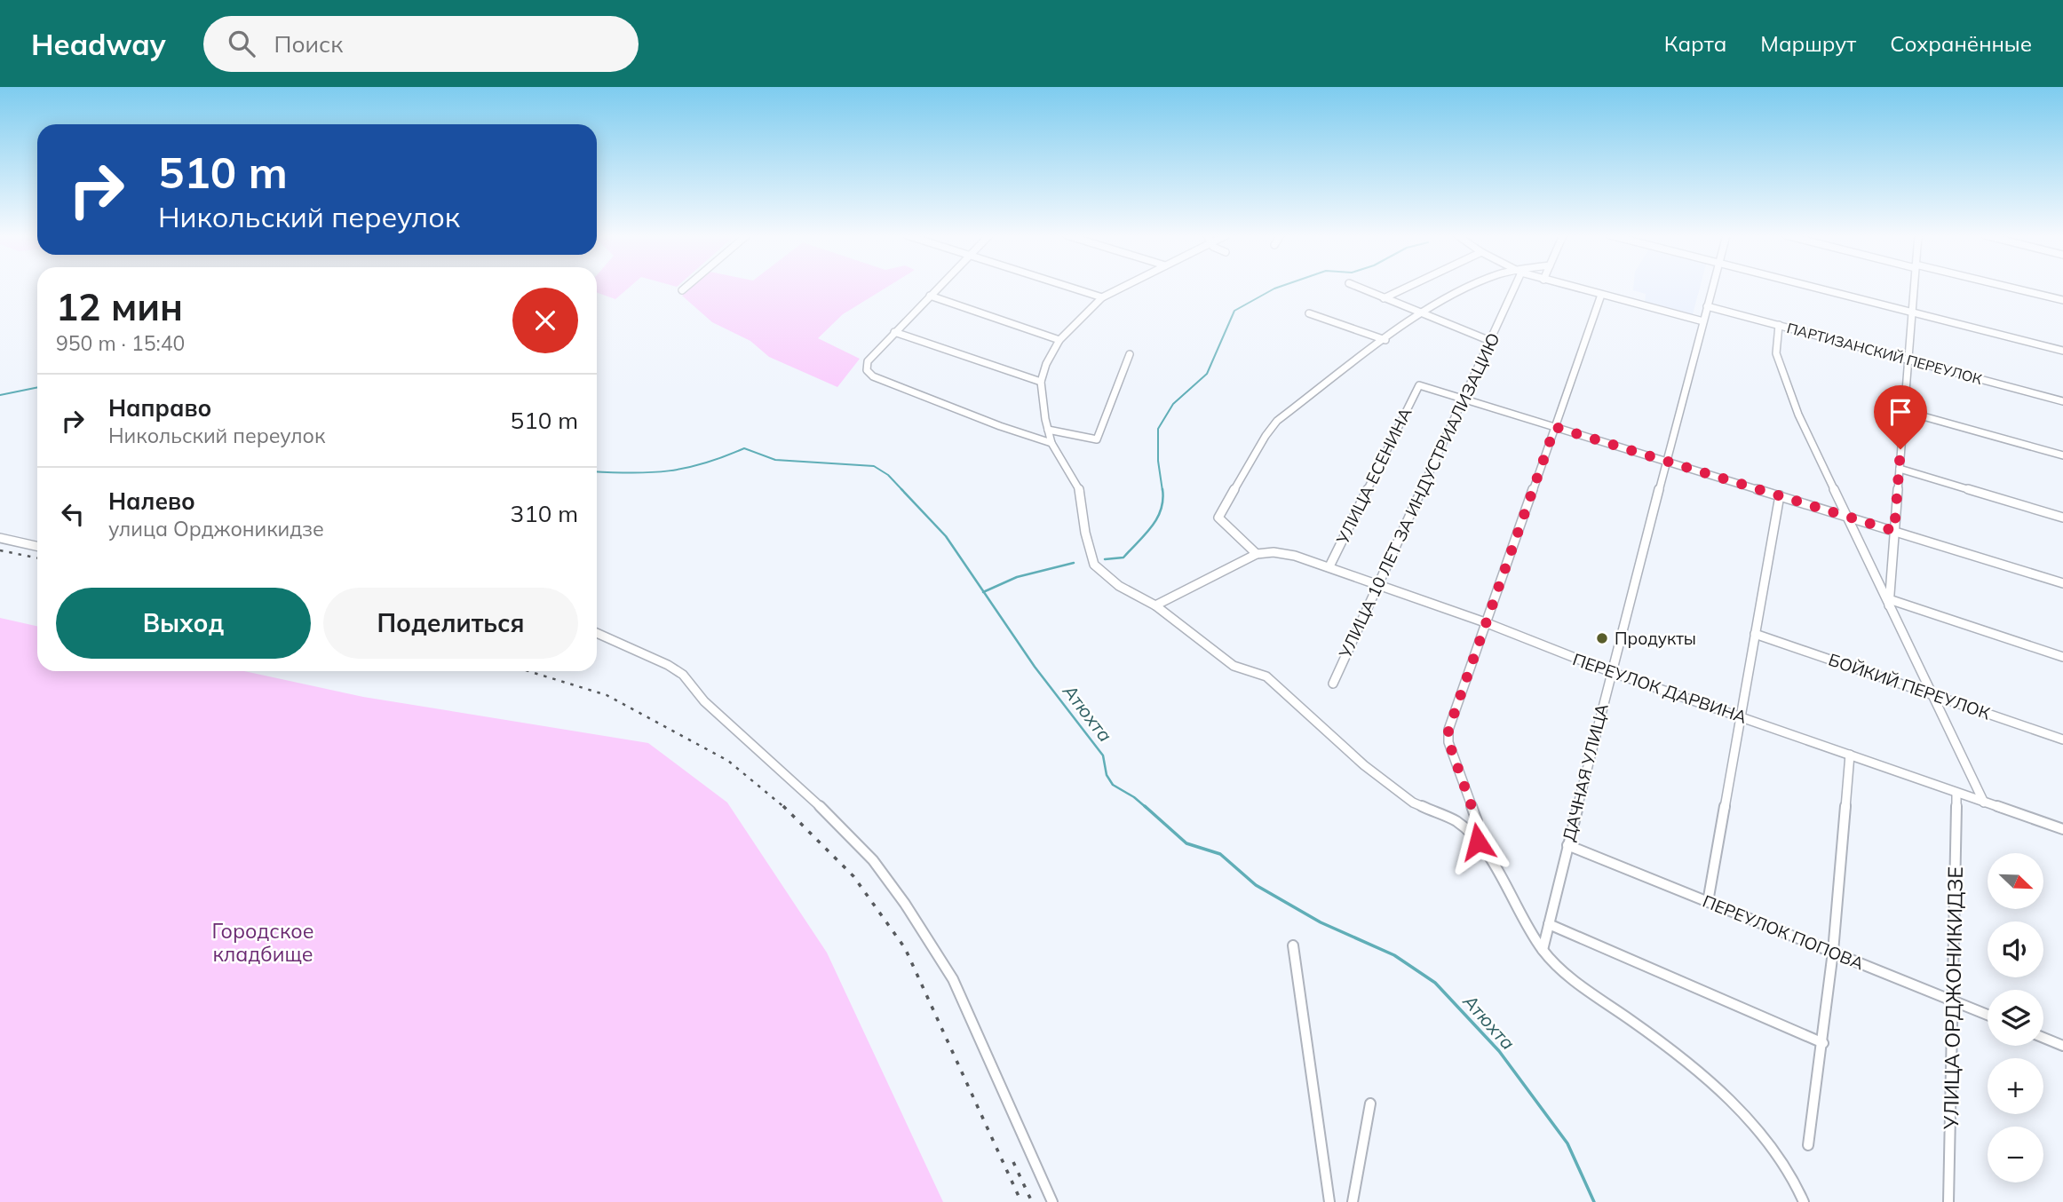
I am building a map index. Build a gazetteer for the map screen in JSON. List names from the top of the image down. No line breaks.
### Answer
{"streets":{"street":["ПАРТИЗАНСКИЙ ПЕРЕУЛОК","УЛИЦА ЕСЕНИНА","УЛИЦА 10 ЛЕТ ЗА ИНДУСТРИАЛИЗАЦИЮ","БОЙКИЙ ПЕРЕУЛОК","ПЕРЕУЛОК ДАРВИНА","ДАЧНАЯ УЛИЦА","ПЕРЕУЛОК ПОПОВА","УЛИЦА ОРДЖОНИКИДЗЕ"]},"crossings":[["ПАРТИЗАНСКИЙ ПЕРЕУЛОК","ДАЧНАЯ УЛИЦА"],["УЛИЦА ЕСЕНИНА","УЛИЦА 10 ЛЕТ ЗА ИНДУСТРИАЛИЗАЦИЮ"],["УЛИЦА ЕСЕНИНА","ПЕРЕУЛОК ДАРВИНА"],["УЛИЦА 10 ЛЕТ ЗА ИНДУСТРИАЛИЗАЦИЮ","ПЕРЕУЛОК ДАРВИНА"],["ПЕРЕУЛОК ДАРВИНА","ДАЧНАЯ УЛИЦА"],["ПЕРЕУЛОК ДАРВИНА","УЛИЦА ОРДЖОНИКИДЗЕ"],["ДАЧНАЯ УЛИЦА","ПЕРЕУЛОК ПОПОВА"],["ПЕРЕУЛОК ПОПОВА","УЛИЦА ОРДЖОНИКИДЗЕ"]],"water":["Атюхта"],"parks":["Городское кладбище"],"places":["Продукты"],"north":"bottom right","page":{"header":"Headway","search":"Поиск","nav":["Карта","Маршрут","Сохранённые"],"turn":["510 m","Никольский переулок"],"heading":["12 мин","950 m · 15:40"],"list":[{"name":"Направо","note":"Никольский переулок","value":"510 m"},{"name":"Налево","note":"улица Орджоникидзе","value":"310 m"}],"buttons":["Выход","Поделиться"],"map_buttons":["+","−"]}}
